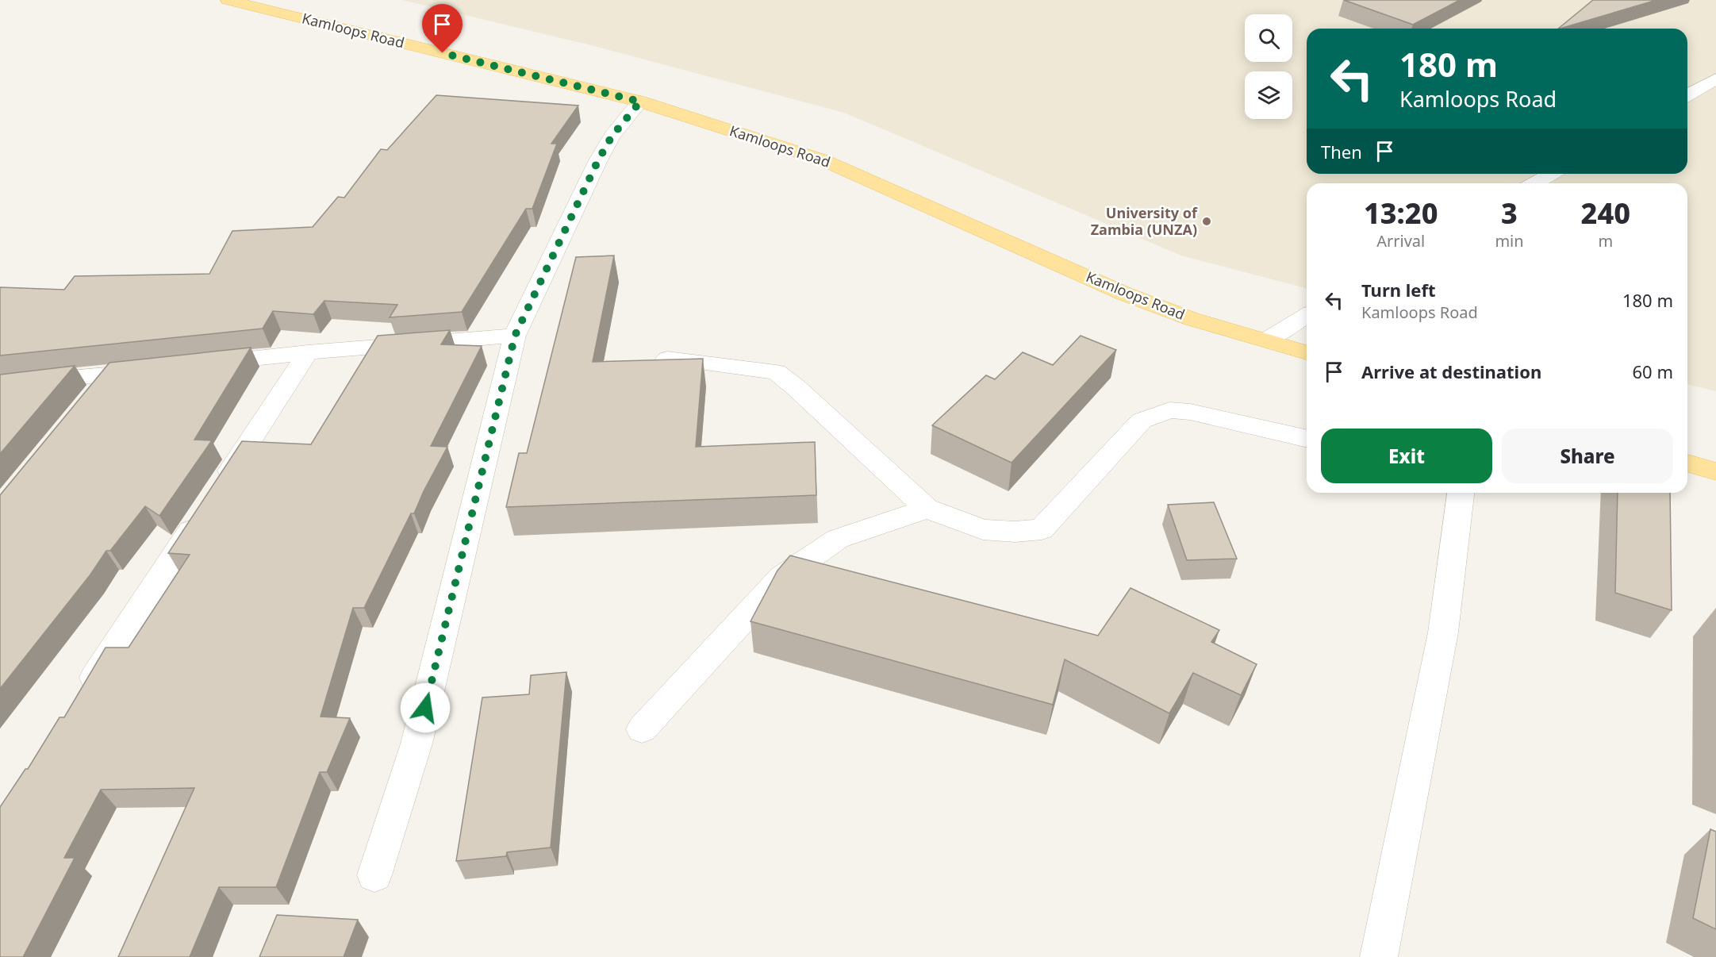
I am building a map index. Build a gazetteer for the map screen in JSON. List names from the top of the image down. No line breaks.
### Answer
{"streets":{"main road":["Kamloops Road"]},"places":["University of Zambia (UNZA)"],"page":{"turn":["180 m","Kamloops Road"],"then":"Then","eta":["13:20","Arrival","3","min","240","m"],"list":[{"name":"Turn left","note":"Kamloops Road","value":"180 m"},{"name":"Arrive at destination","value":"60 m"}],"buttons":["Exit","Share"]}}
